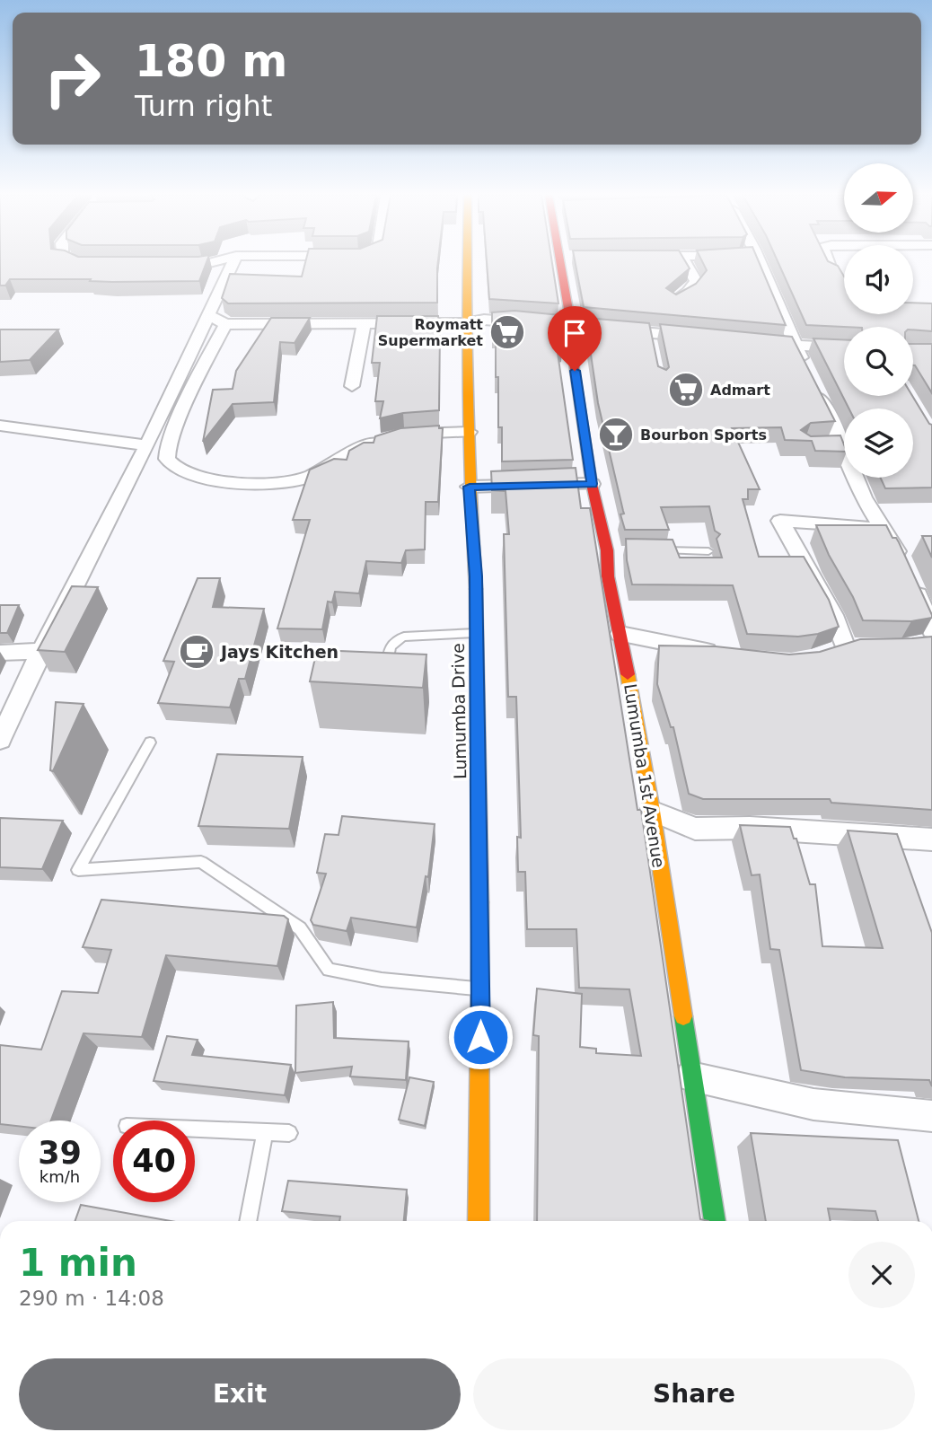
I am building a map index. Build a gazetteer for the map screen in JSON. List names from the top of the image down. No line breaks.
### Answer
{"streets":{"street":["Lumumba Drive","Lumumba 1st Avenue"]},"places":{"supermarket":["Roymatt Supermarket","Admart"],"bar":["Bourbon Sports"],"cafe":["Jays Kitchen"]},"north":"right","page":{"turn":["180 m","Turn right"],"speed":"39 km/h","limit":"40","heading":["1 min","290 m · 14:08"],"buttons":["Exit","Share"]}}
